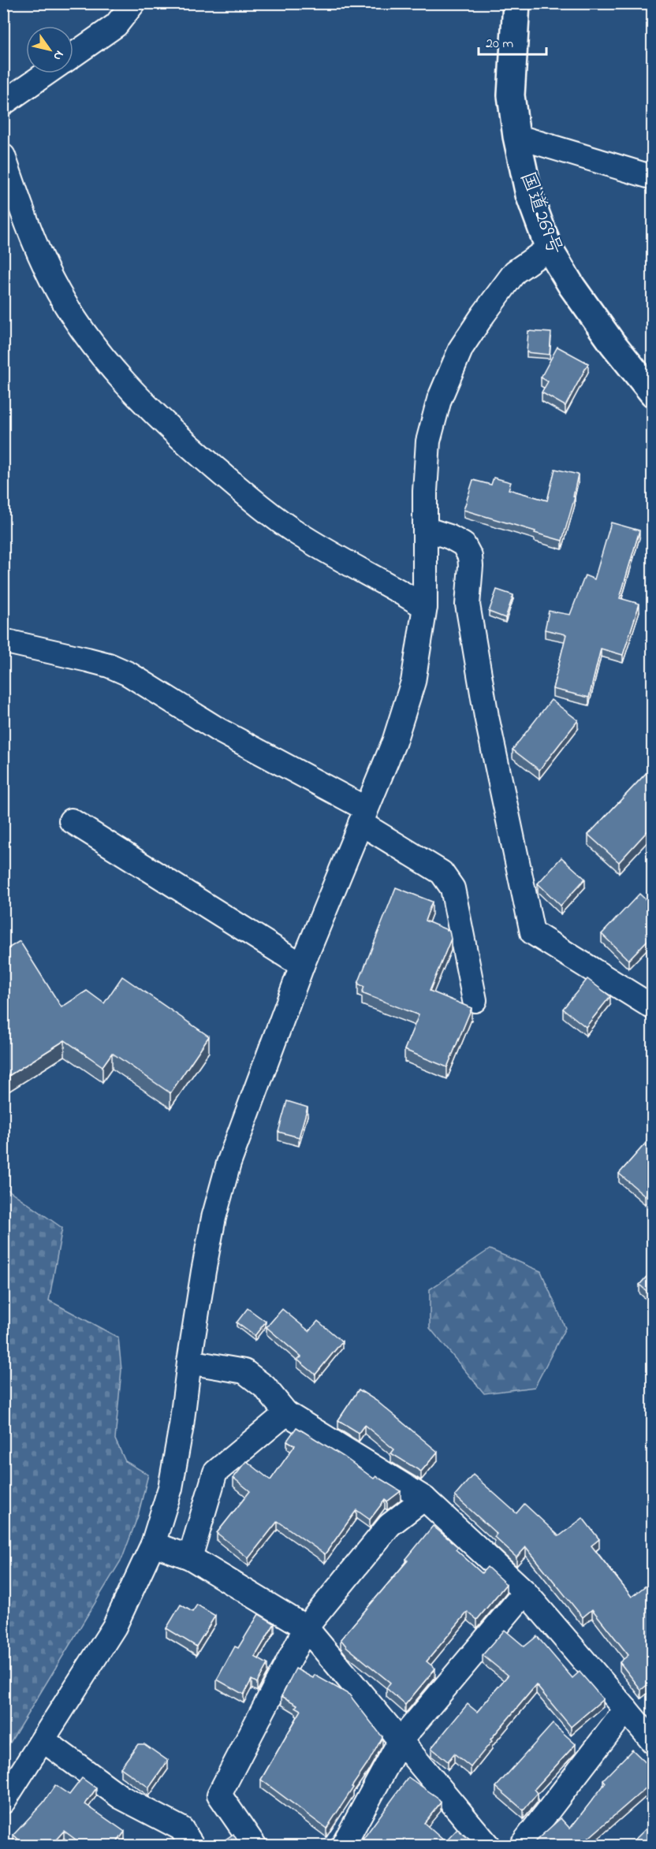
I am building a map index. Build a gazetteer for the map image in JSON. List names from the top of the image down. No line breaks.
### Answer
{"streets":{"highway":["国道269号"]},"scale_bar":"20 m","north":"bottom right"}
